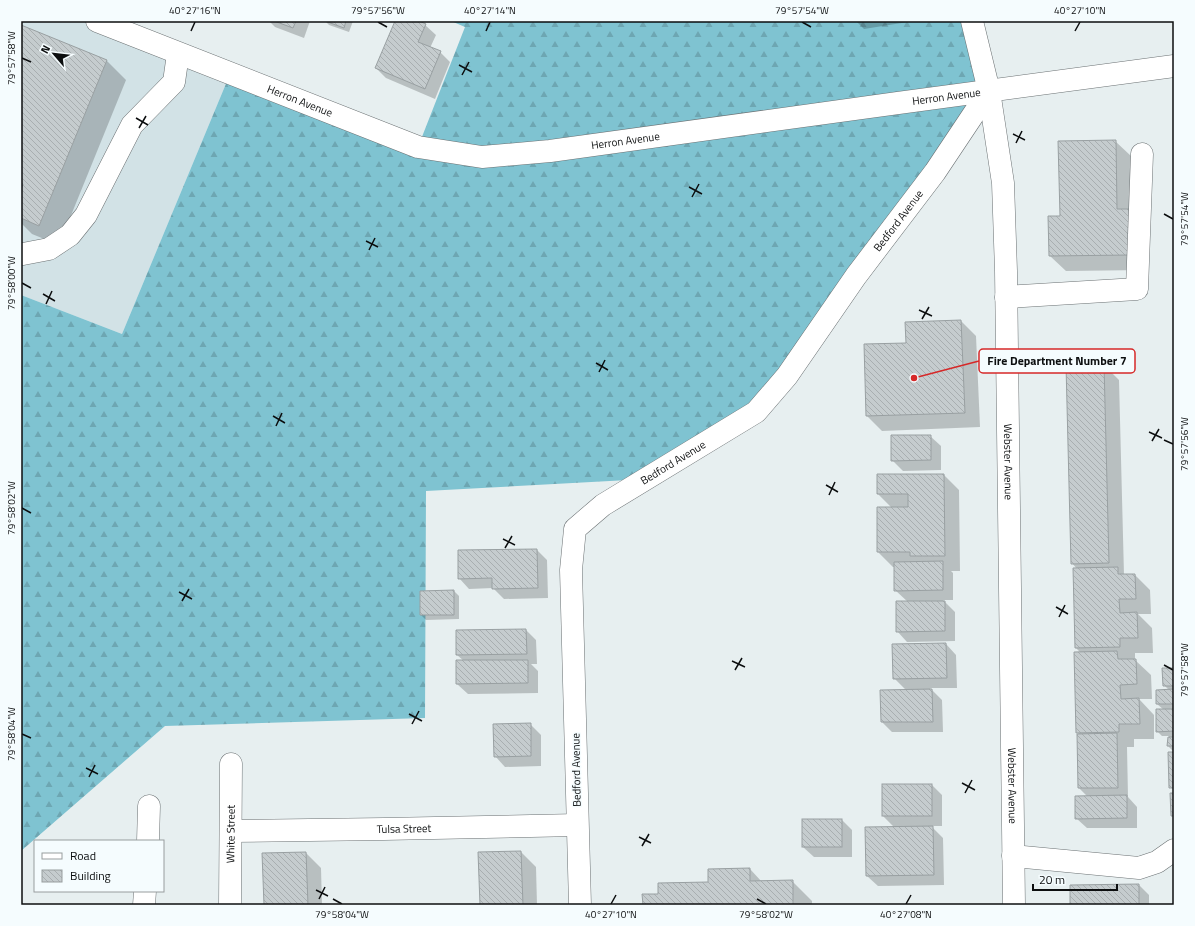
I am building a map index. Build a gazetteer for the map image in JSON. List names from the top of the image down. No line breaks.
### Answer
{"streets":{"street":["Herron Avenue","Bedford Avenue","Webster Avenue","Tulsa Street","White Street"]},"crossings":[["Herron Avenue","Bedford Avenue"],["Herron Avenue","Webster Avenue"],["Bedford Avenue","Webster Avenue"],["Bedford Avenue","Tulsa Street"],["Tulsa Street","White Street"]],"places":["Fire Department Number 7"],"legend":["Road","Building"],"scale_bar":"20 m","north":"top left","coordinates":["40°27'16\"N","79°57'56\"W","40°27'14\"N","79°57'54\"W","40°27'10\"N","79°57'58\"W","79°58'00\"W","79°58'02\"W","79°58'04\"W","40°27'08\"N"]}
